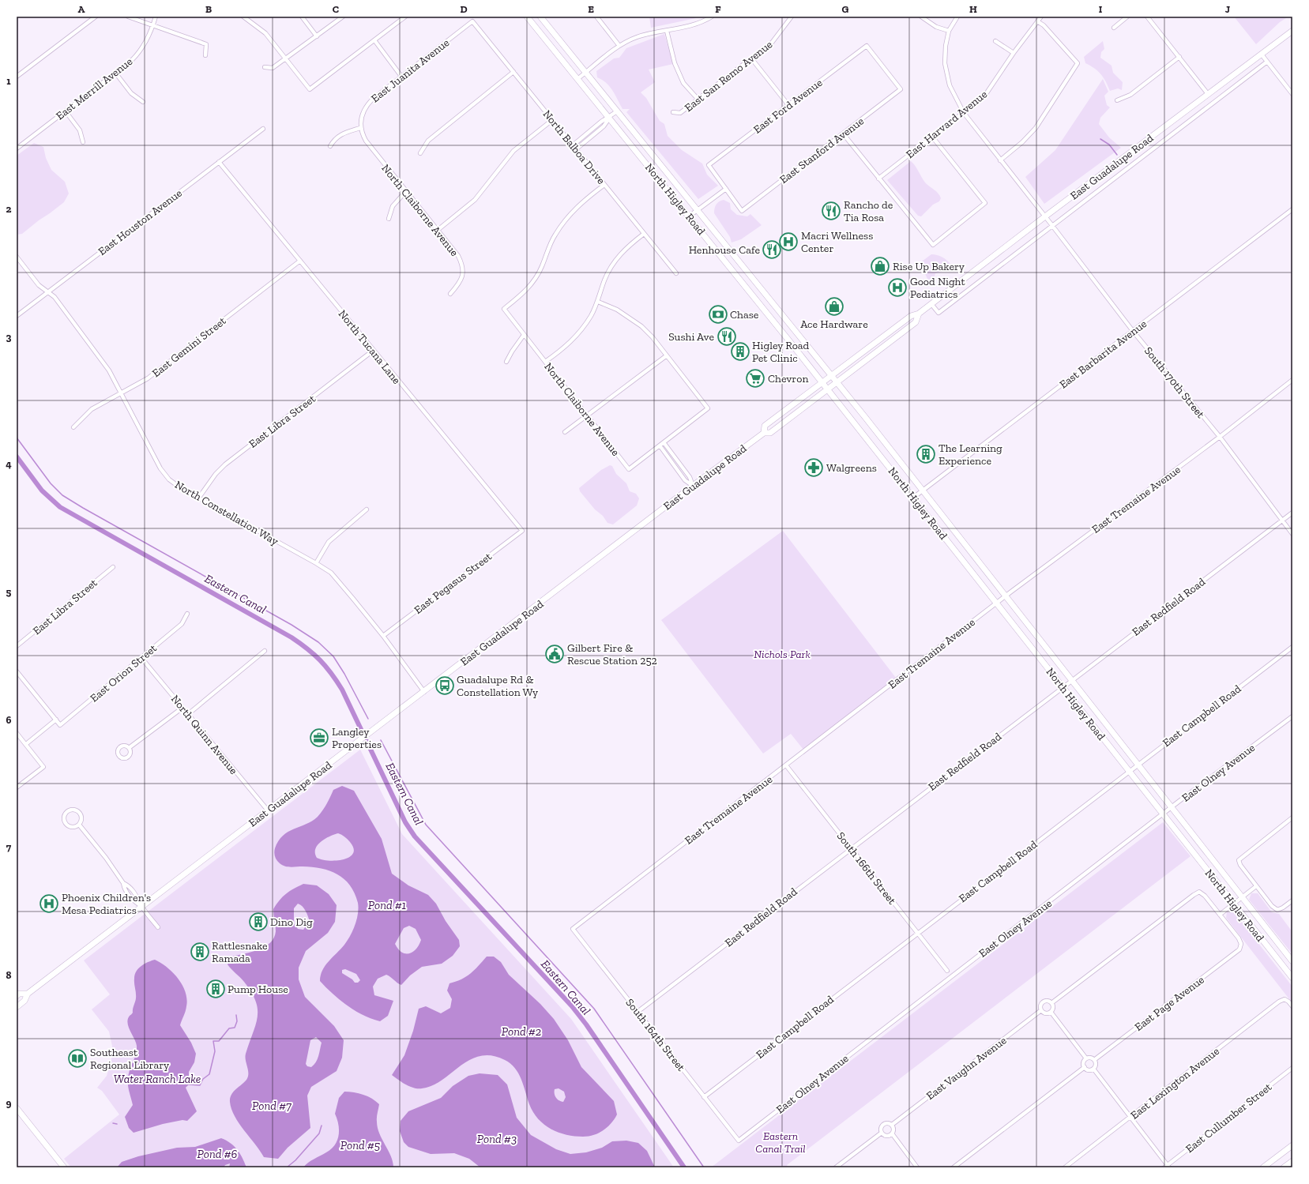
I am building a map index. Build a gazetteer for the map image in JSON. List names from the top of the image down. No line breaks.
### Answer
{"streets":{"main road":["East Guadalupe Road","North Higley Road"],"street":["East Juanita Avenue","East San Remo Avenue","East Merrill Avenue","East Ford Avenue","East Harvard Avenue","North Balboa Drive","East Stanford Avenue","North Claiborne Avenue","East Houston Avenue","East Gemini Street","North Tucana Lane","East Barbarita Avenue","South 170th Street","East Libra Street","East Tremaine Avenue","North Constellation Way","East Pegasus Street","East Redfield Road","East Orion Street","East Campbell Road","North Quinn Avenue","East Olney Avenue","South 166th Street","East Page Avenue","South 164th Street","East Vaughn Avenue","East Lexington Avenue","East Cullumber Street"]},"crossings":[["East Juanita Avenue","North Balboa Drive"],["East Juanita Avenue","North Claiborne Avenue"],["East Ford Avenue","East Stanford Avenue"],["East Harvard Avenue","South 170th Street"],["North Balboa Drive","North Claiborne Avenue"],["East Guadalupe Road","North Higley Road"],["East Guadalupe Road","South 170th Street"],["East Guadalupe Road","North Constellation Way"],["East Guadalupe Road","North Quinn Avenue"],["North Higley Road","East Barbarita Avenue"],["North Higley Road","East Tremaine Avenue"],["North Higley Road","East Redfield Road"],["North Higley Road","East Campbell Road"],["North Higley Road","East Olney Avenue"],["East Houston Avenue","North Tucana Lane"],["East Houston Avenue","North Constellation Way"],["East Gemini Street","North Tucana Lane"],["East Gemini Street","North Constellation Way"],["North Tucana Lane","East Libra Street"],["North Tucana Lane","East Pegasus Street"],["East Barbarita Avenue","South 170th Street"],["South 170th Street","East Tremaine Avenue"],["South 170th Street","East Redfield Road"],["East Libra Street","North Constellation Way"],["East Tremaine Avenue","South 166th Street"],["East Tremaine Avenue","South 164th Street"],["North Constellation Way","East Pegasus Street"],["East Redfield Road","South 166th Street"],["East Redfield Road","South 164th Street"],["East Orion Street","North Quinn Avenue"],["East Campbell Road","South 166th Street"],["East Campbell Road","South 164th Street"],["East Olney Avenue","South 164th Street"],["East Page Avenue","East Vaughn Avenue"]],"water":["Eastern Canal","Pond #1","Pond #2","Water Ranch Lake","Pond #7","Pond #3","Pond #5","Pond #6"],"parks":["Nichols Park","Eastern Canal Trail"],"places":{"restaurant":["Rancho de Tia Rosa","Henhouse Cafe","Sushi Ave"],"hospital":["Macri Wellness Center","Good Night Pediatrics","Phoenix Children's Mesa Pediatrics"],"shop":["Rise Up Bakery","Ace Hardware"],"bank":["Chase"],"building":["Higley Road Pet Clinic","The Learning Experience","Dino Dig","Rattlesnake Ramada","Pump House"],"supermarket":["Chevron"],"pharmacy":["Walgreens"],"public building":["Gilbert Fire & Rescue Station 252"],"bus stop":["Guadalupe Rd & Constellation Wy"],"office":["Langley Properties"],"library":["Southeast Regional Library"]},"grid":{"columns":["A","B","C","D","E","F","G","H","I","J"],"rows":["1","2","3","4","5","6","7","8","9"]}}
